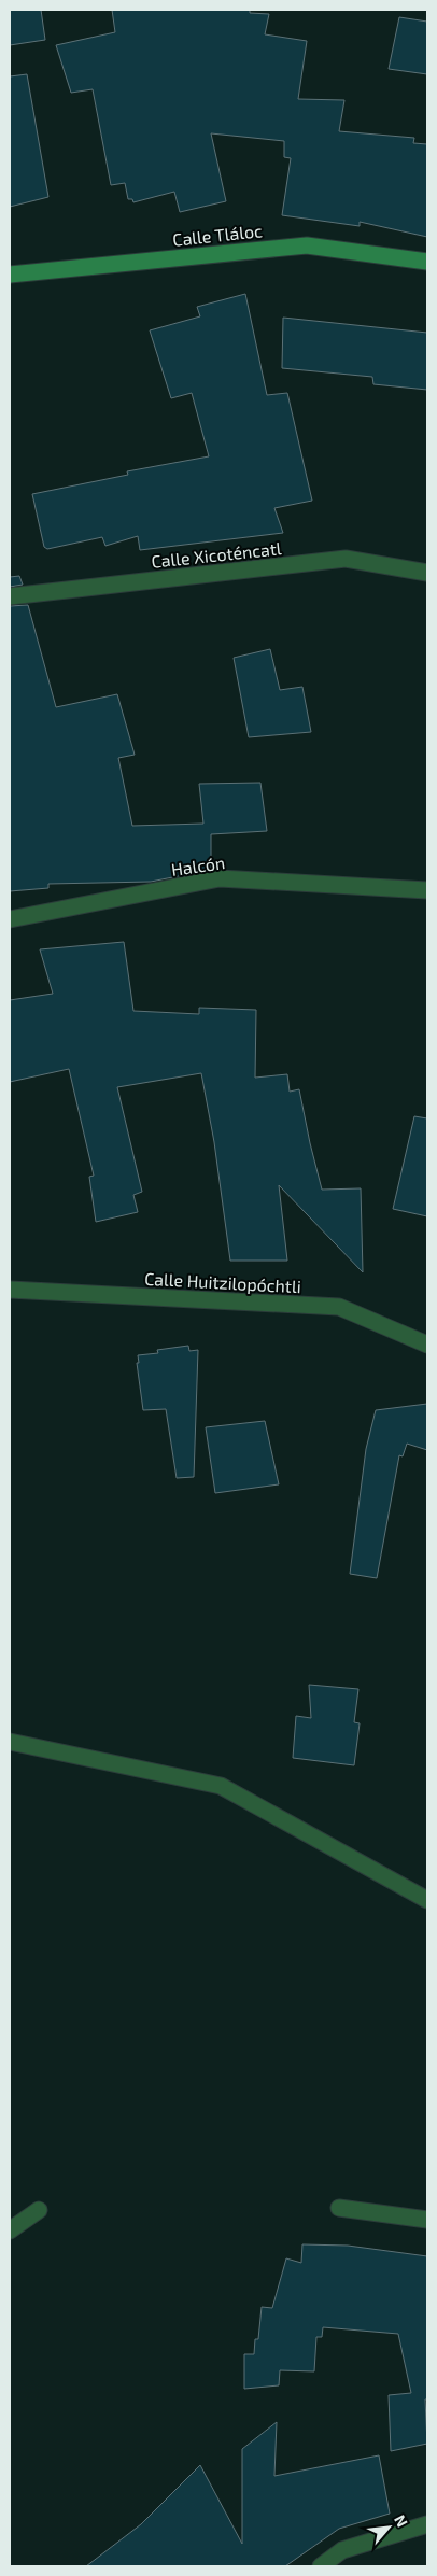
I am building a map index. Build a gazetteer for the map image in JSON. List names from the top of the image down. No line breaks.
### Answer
{"streets":{"street":["Calle Tláloc","Calle Xicoténcatl","Halcón","Calle Huitzilopóchtli"]},"north":"top right"}
